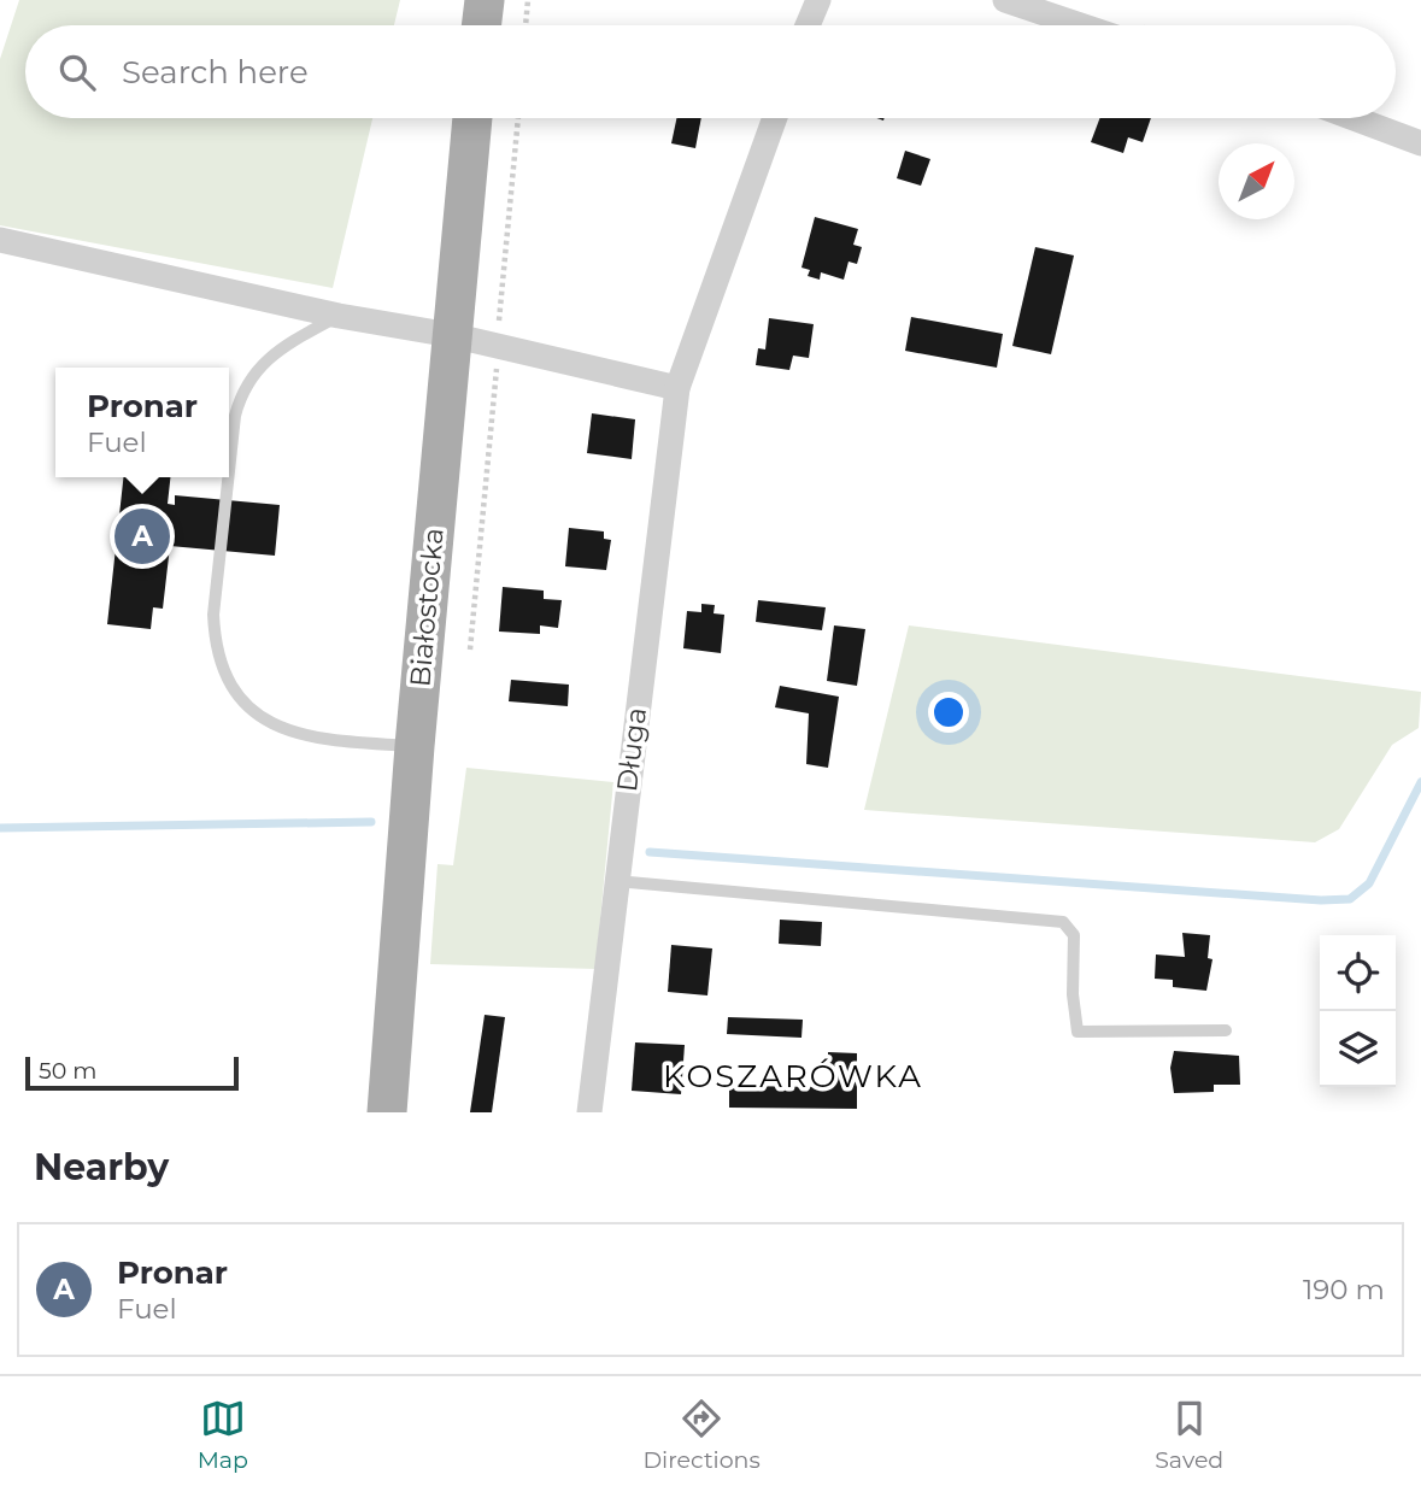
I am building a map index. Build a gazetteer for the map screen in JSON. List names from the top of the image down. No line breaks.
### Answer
{"streets":{"main road":["Białostocka"],"street":["Długa"]},"districts":["KOSZARÓWKA"],"scale_bar":"50 m","north":"top right","page":{"search":"Search here","popup":["Pronar","Fuel"],"pins":"A","scale":"50 m","heading":"Nearby","list":[{"mark":"A","name":"Pronar","note":"Fuel","value":"190 m"}],"nav":["Map","Directions","Saved"]}}
